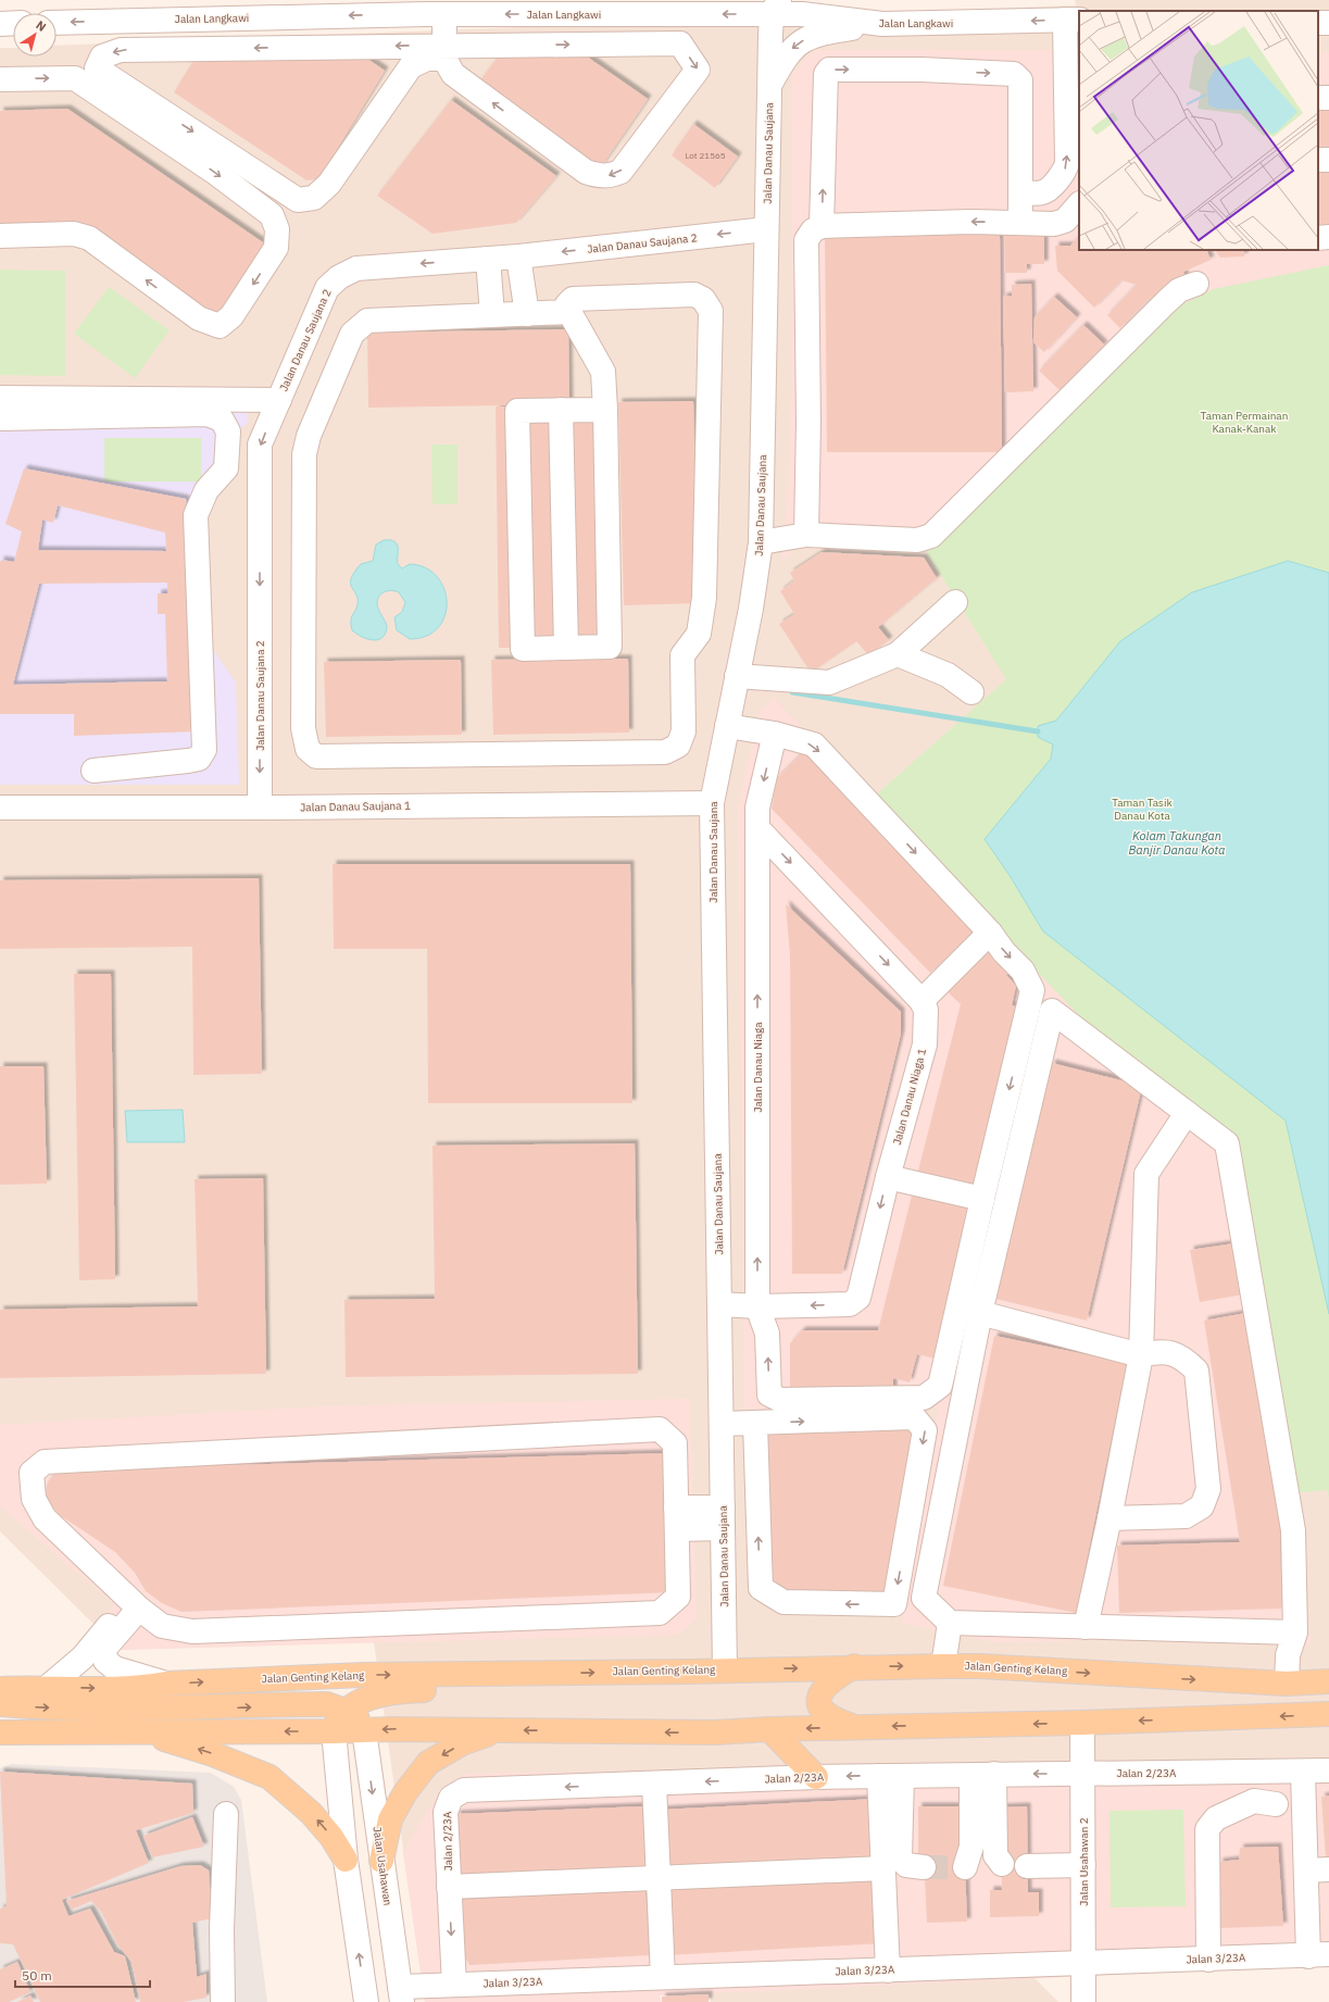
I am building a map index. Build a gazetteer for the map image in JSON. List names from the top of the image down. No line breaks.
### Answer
{"streets":{"main road":["Jalan Genting Kelang"],"street":["Jalan Langkawi","Jalan Danau Saujana","Jalan Danau Saujana 2","Jalan Danau Saujana 1","Jalan Danau Niaga","Jalan Danau Niaga 1","Jalan 2/23A","Jalan Usahawan 2","Jalan Usahawan","Jalan 3/23A"]},"crossings":[["Jalan Langkawi","Jalan Danau Saujana"],["Jalan Danau Saujana","Jalan Danau Saujana 2"],["Jalan Danau Saujana","Jalan Danau Saujana 1"],["Jalan Danau Saujana","Jalan Danau Niaga 1"],["Jalan Danau Saujana","Jalan Genting Kelang"],["Jalan Danau Saujana 2","Jalan Danau Saujana 1"],["Jalan Danau Niaga","Jalan Danau Niaga 1"],["Jalan 2/23A","Jalan Usahawan 2"],["Jalan 2/23A","Jalan 3/23A"],["Jalan Usahawan 2","Jalan 3/23A"],["Jalan Usahawan","Jalan 3/23A"]],"one_way":["Jalan Langkawi","Jalan Danau Niaga 1"],"water":["Kolam Takungan Banjir Danau Kota"],"parks":["Taman Permainan Kanak-Kanak","Taman Tasik Danau Kota"],"house_numbers":["Lot 21565"],"scale_bar":"50 m","north":"top right"}
